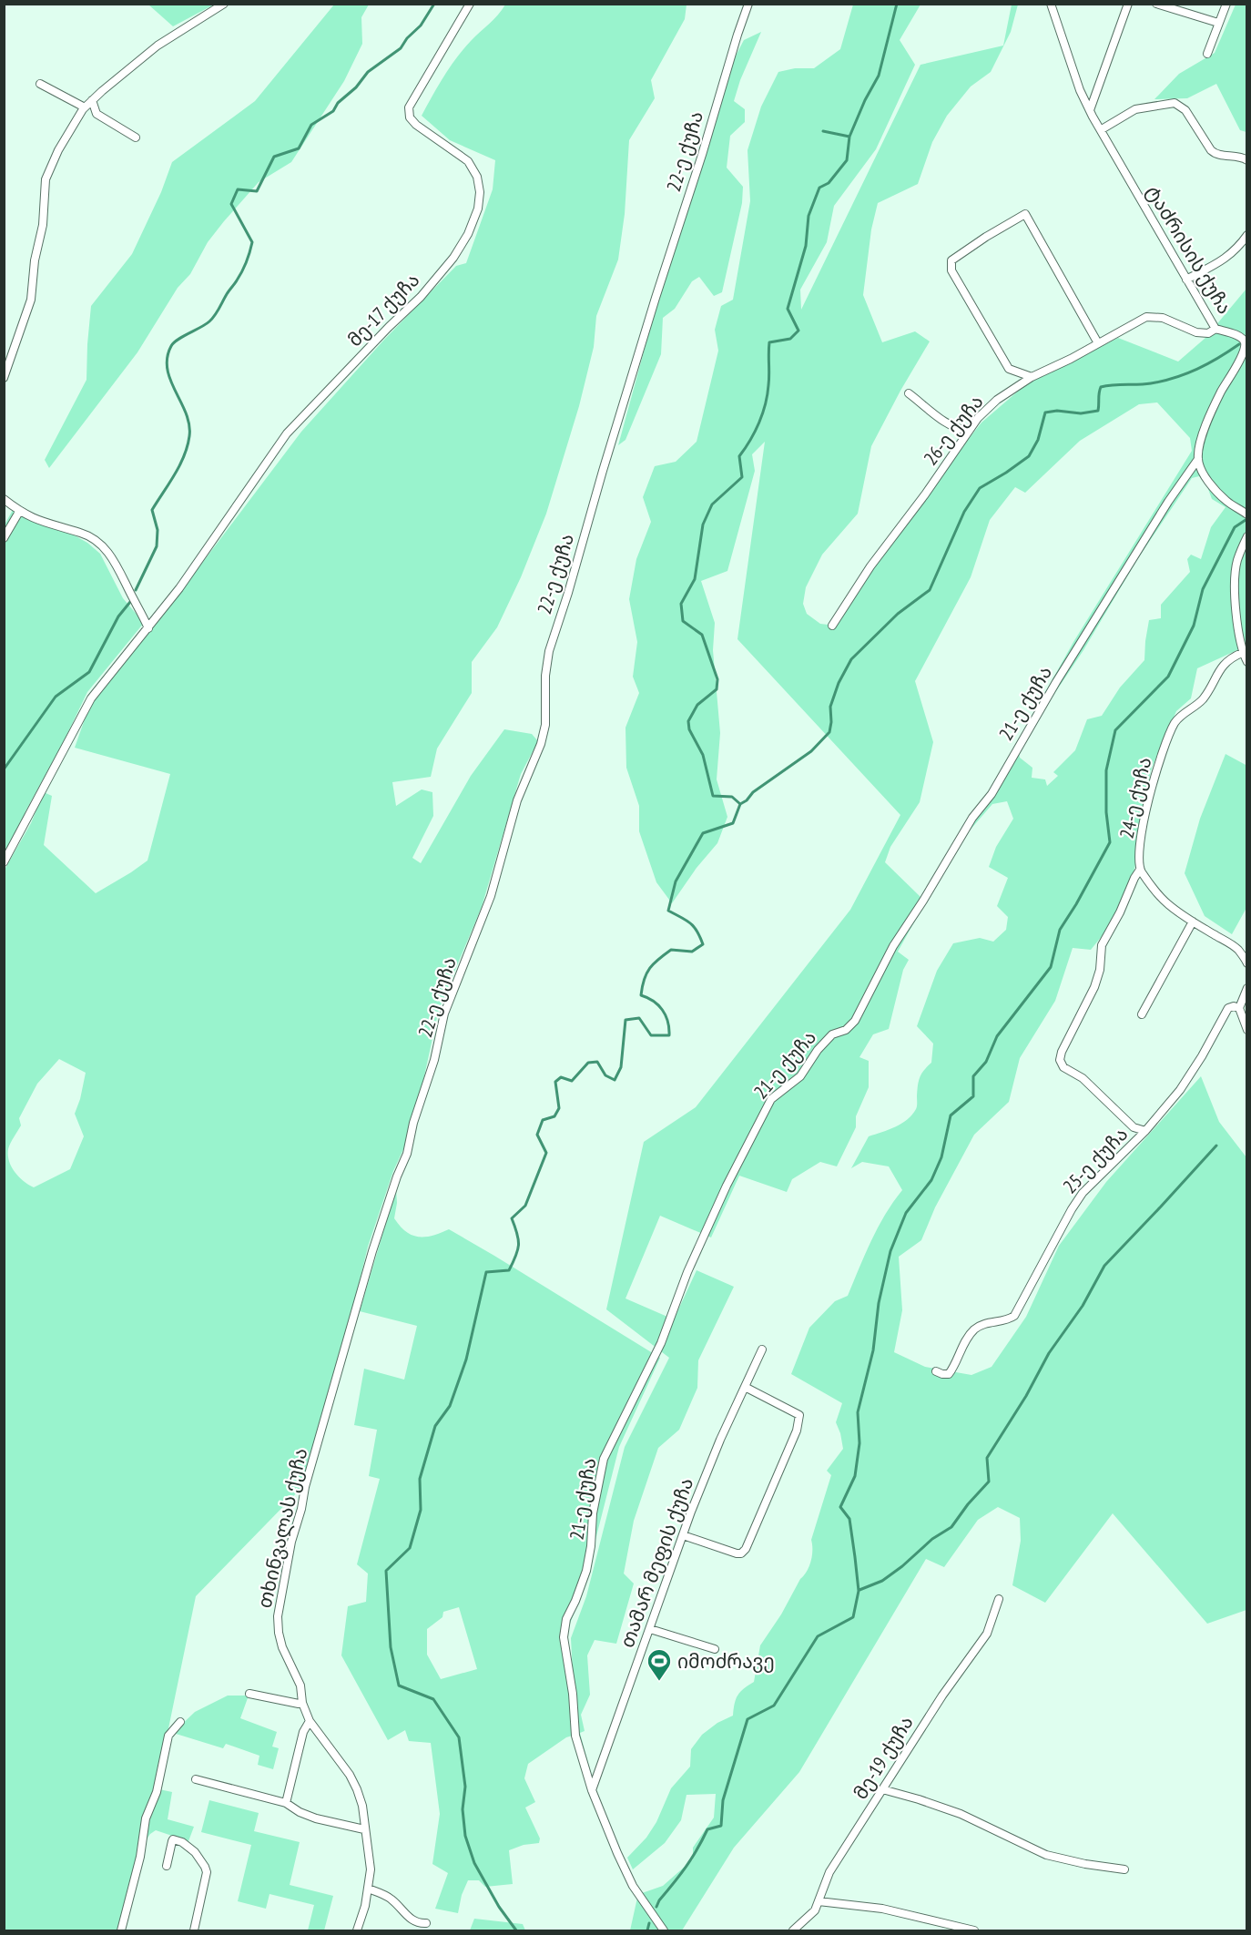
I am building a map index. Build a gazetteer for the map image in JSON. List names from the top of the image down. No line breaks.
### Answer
{"streets":{"street":["22-ე ქუჩა","ტაძრისის ქუჩა","მე-17 ქუჩა","26-ე ქუჩა","21-ე ქუჩა","24-ე ქუჩა","25-ე ქუჩა","თხინვალას ქუჩა","თამარ მეფის ქუჩა","მე-19 ქუჩა"]},"crossings":[["22-ე ქუჩა","თხინვალას ქუჩა"],["ტაძრისის ქუჩა","26-ე ქუჩა"],["ტაძრისის ქუჩა","21-ე ქუჩა"],["21-ე ქუჩა","თამარ მეფის ქუჩა"]],"places":{"sports":["იმოძრავე"]}}
